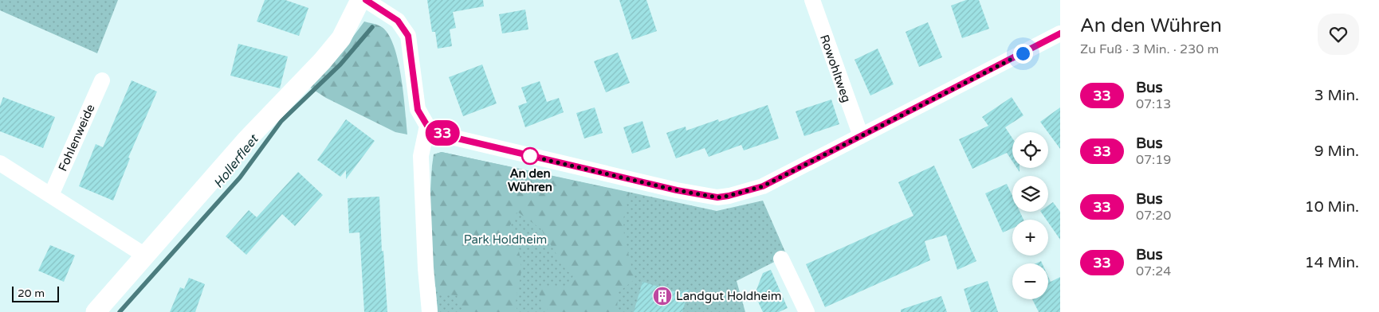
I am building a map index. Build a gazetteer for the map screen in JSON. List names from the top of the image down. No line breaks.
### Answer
{"streets":{"street":["Rowohltweg","Fohlenweide"]},"water":["Hollerfleet"],"parks":["Park Holdheim"],"places":{"other":["An den Wühren"],"building":["Landgut Holdheim"]},"lines":["bus line 33"],"scale_bar":"20 m","page":{"on_map":"33","heading":["An den Wühren","Zu Fuß · 3 Min. · 230 m"],"list":[{"mark":"33","name":"Bus","note":"07:13","value":"3 Min."},{"mark":"33","name":"Bus","note":"07:19","value":"9 Min."},{"mark":"33","name":"Bus","note":"07:20","value":"10 Min."},{"mark":"33","name":"Bus","note":"07:24","value":"14 Min."}],"map_buttons":["+","−"],"scale":"20 m"}}
